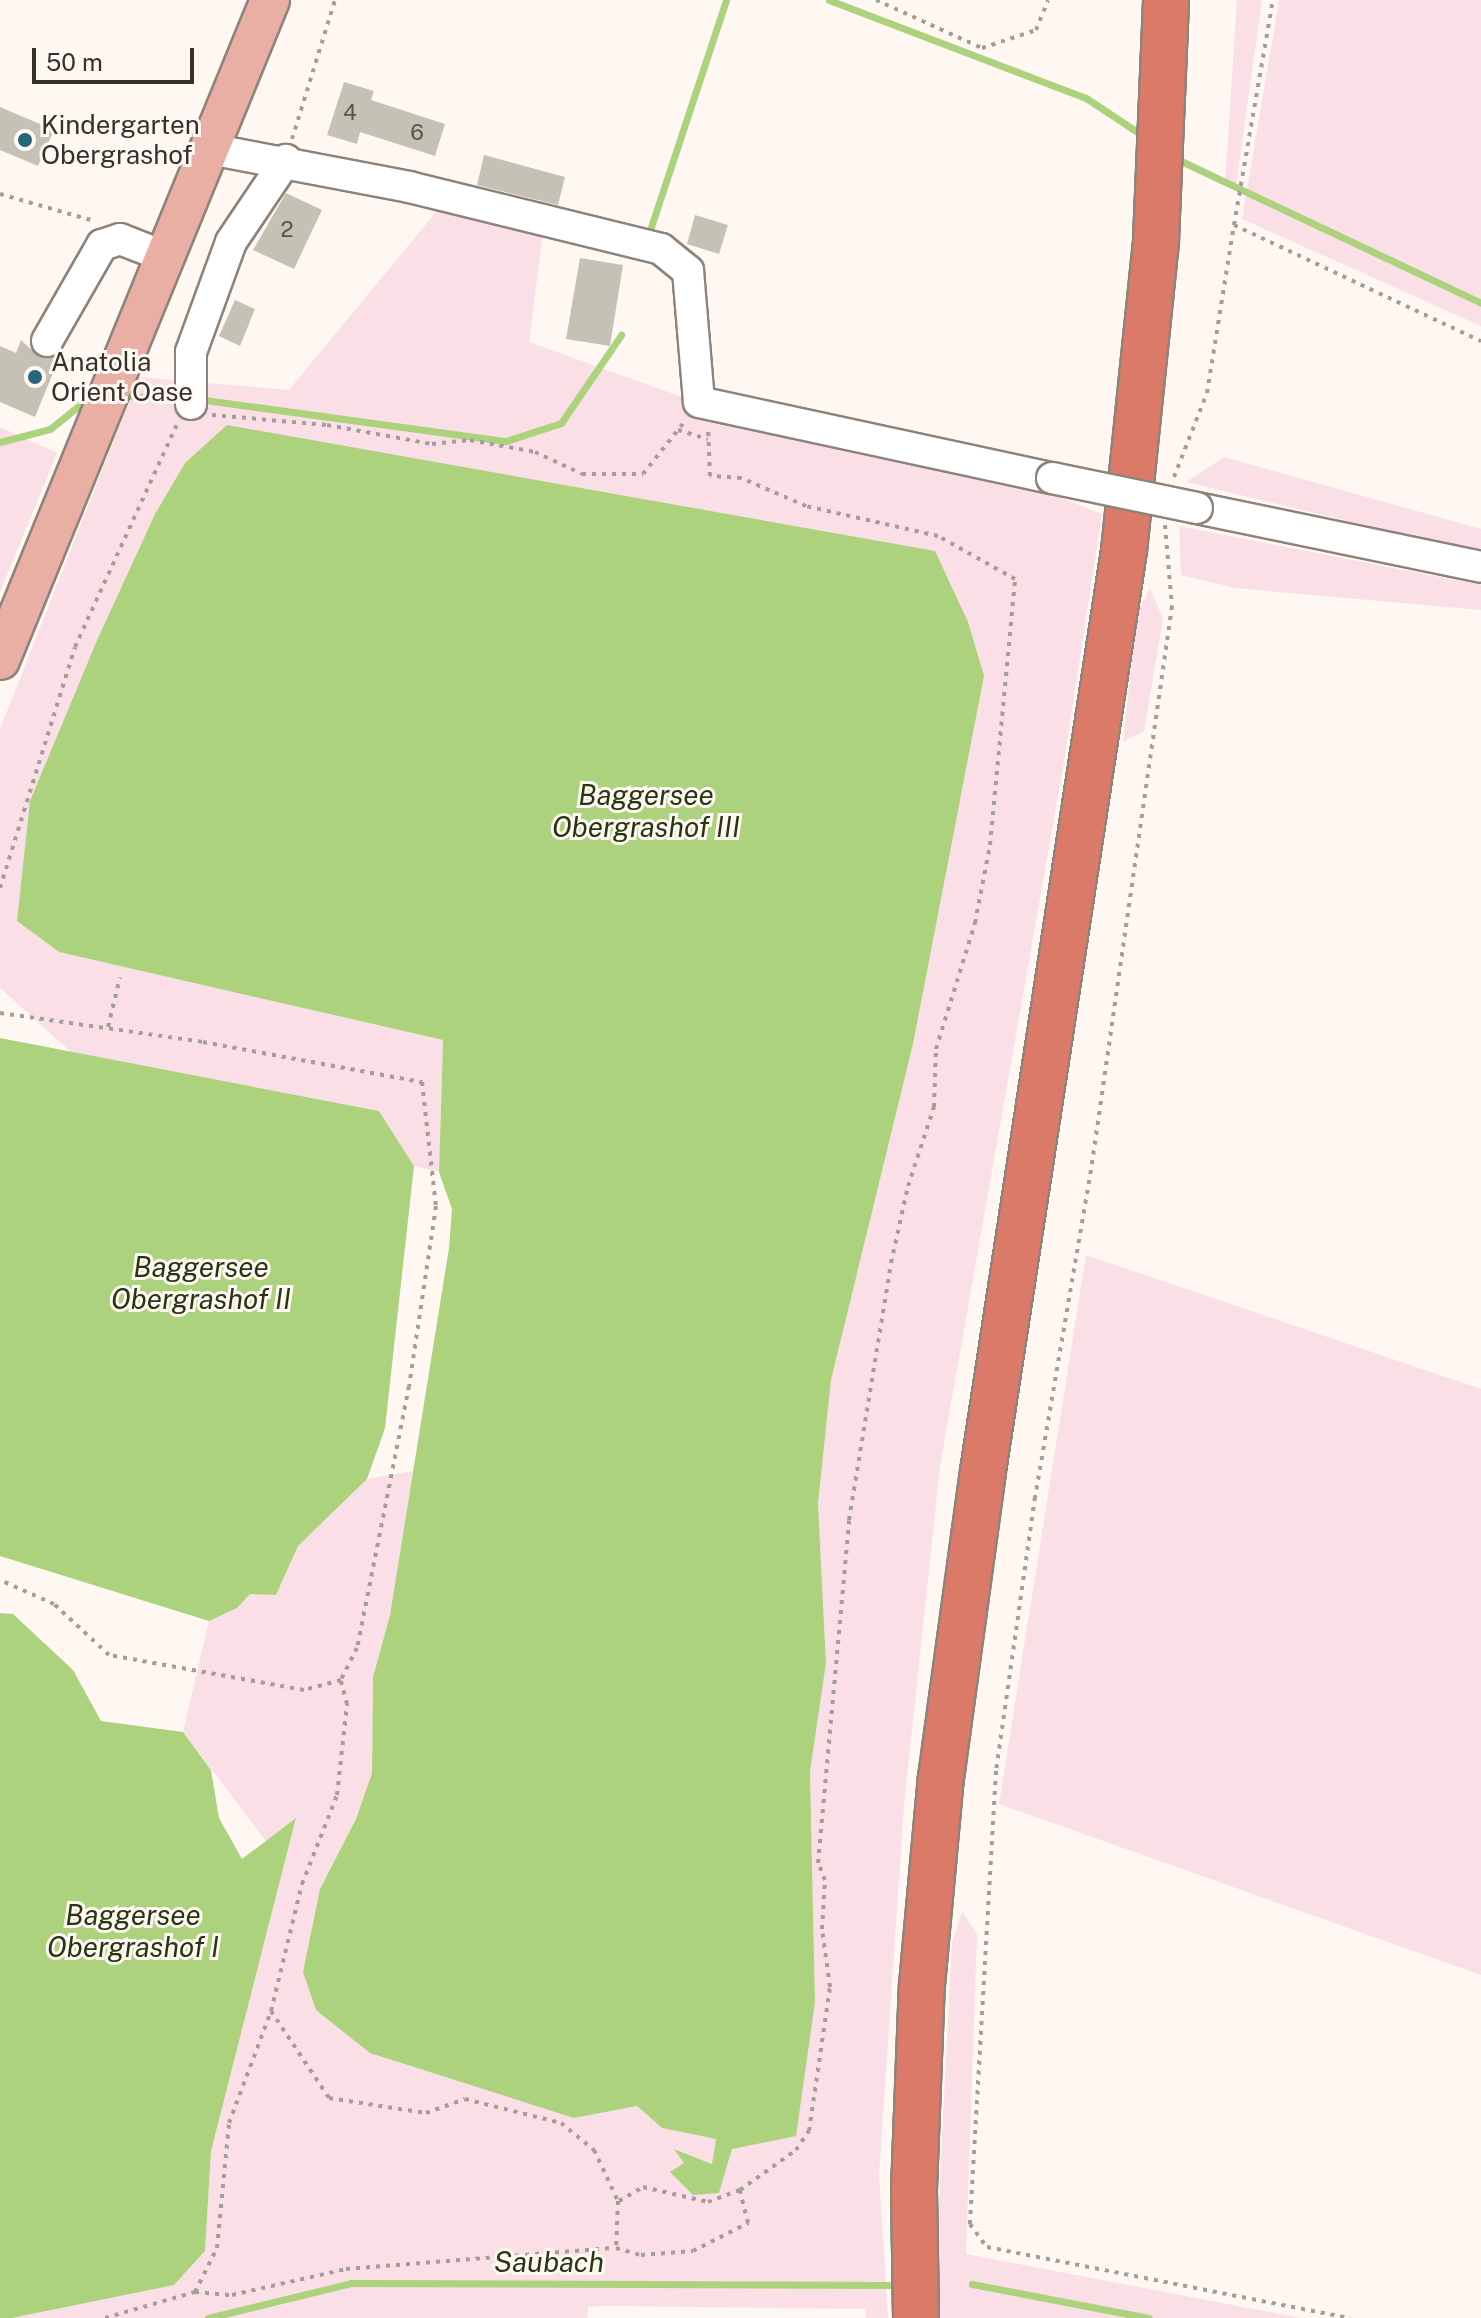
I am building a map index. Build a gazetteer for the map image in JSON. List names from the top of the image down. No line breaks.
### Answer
{"water":["Baggersee Obergrashof III","Baggersee Obergrashof II","Baggersee Obergrashof I","Saubach"],"places":["Kindergarten Obergrashof","Anatolia Orient Oase"],"house_numbers":["4","6","2"],"scale_bar":"50 m"}
